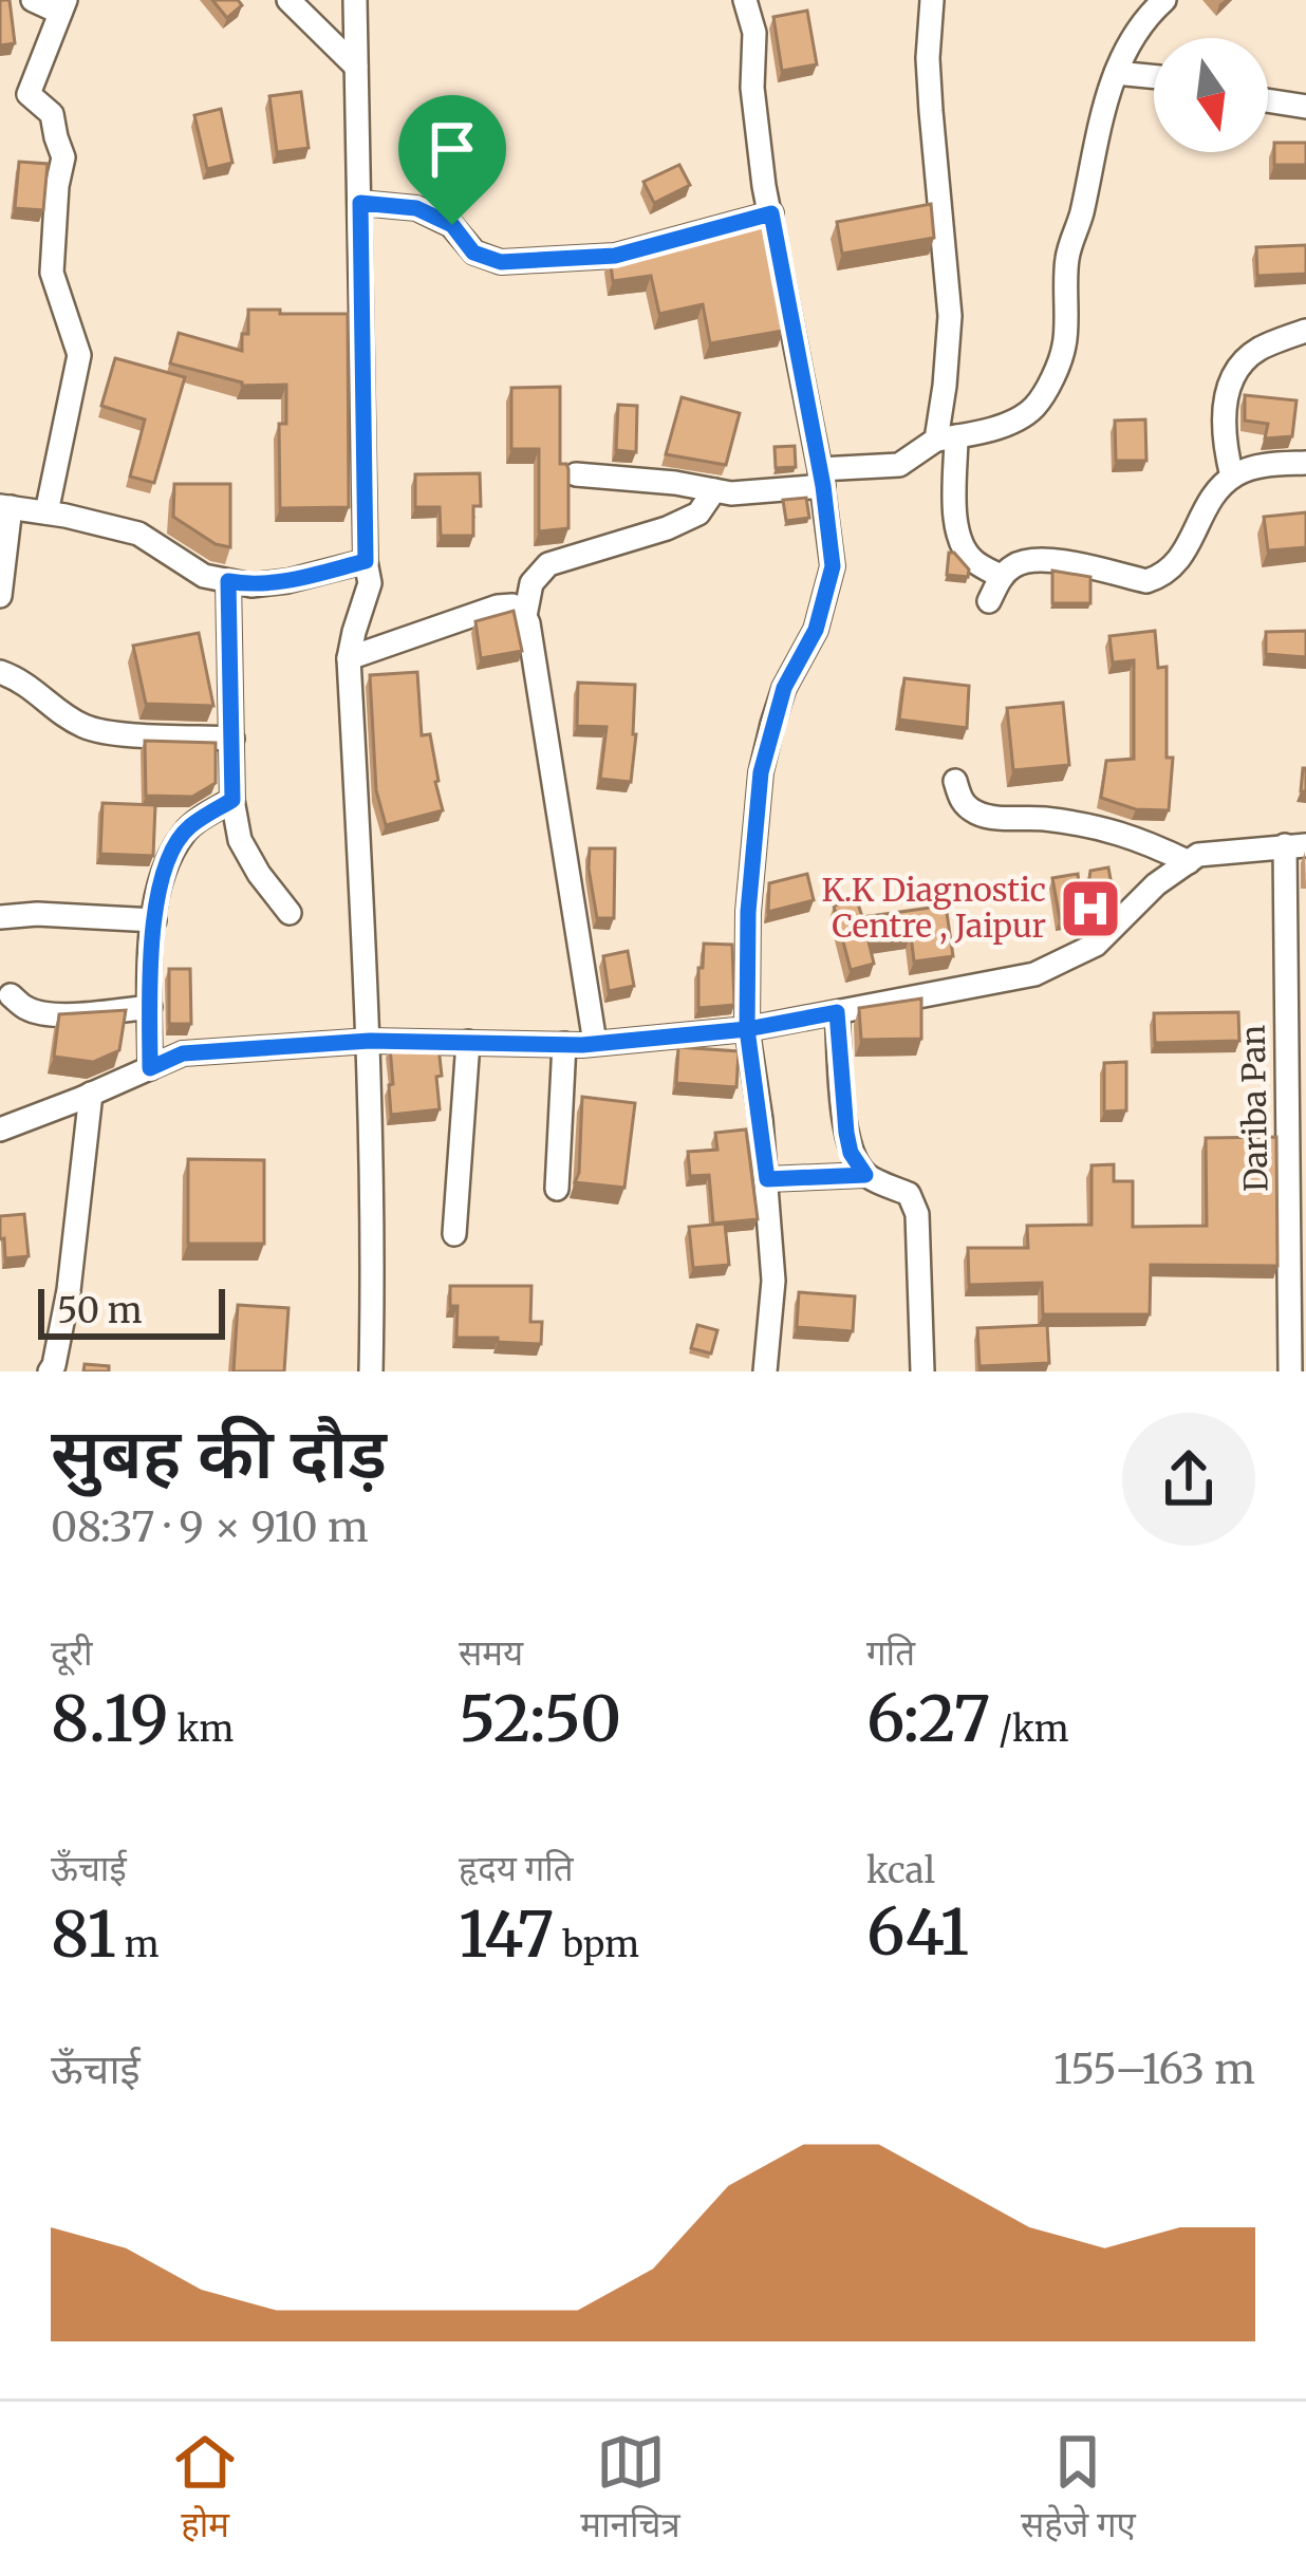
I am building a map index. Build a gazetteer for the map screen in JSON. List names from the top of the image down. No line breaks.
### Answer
{"streets":{"street":["Dariba Pan"]},"places":{"hospital":["K.K Diagnostic Centre , Jaipur"]},"scale_bar":"50 m","north":"bottom","page":{"scale":"50 m","heading":["सुबह की दौड़","08:37 · 9 × 910 m"],"stats":[["दूरी","8.19 km"],["समय","52:50"],["गति","6:27 /km"],["ऊँचाई","81 m"],["हृदय गति","147 bpm"],["kcal","641"]],"chart":["ऊँचाई","155–163 m"],"tabs":["होम","मानचित्र","सहेजे गए"]}}
